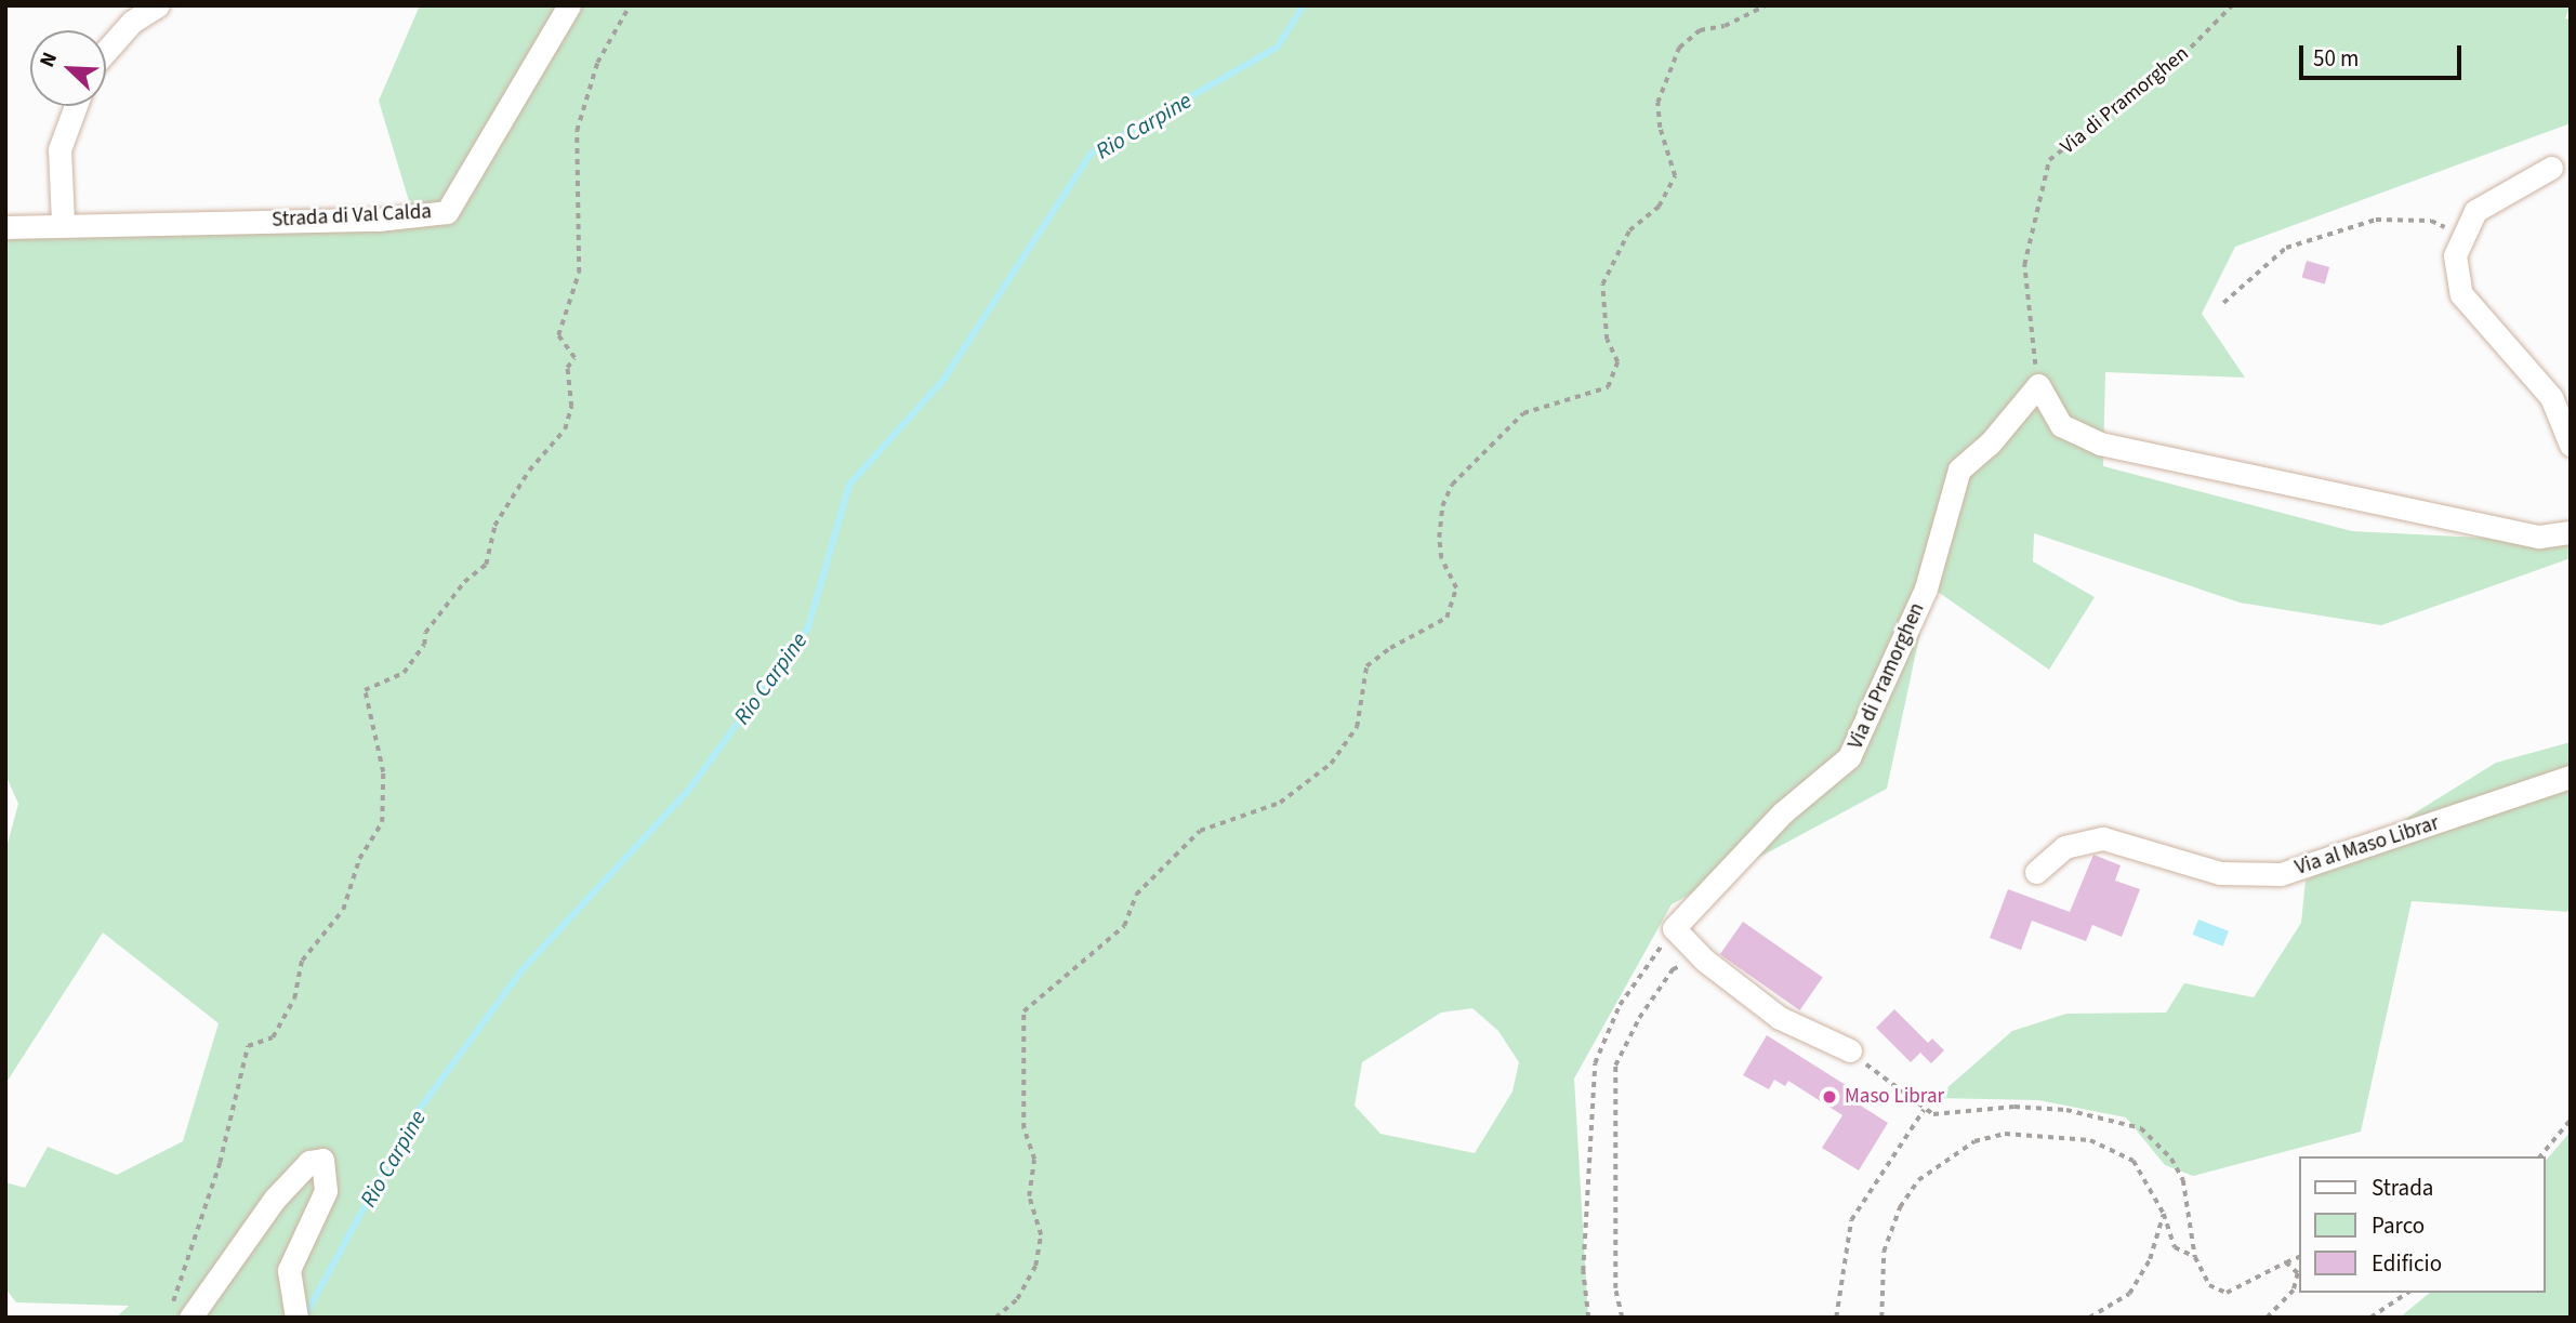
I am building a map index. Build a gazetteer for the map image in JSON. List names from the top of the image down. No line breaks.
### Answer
{"streets":{"street":["Via di Pramorghen","Strada di Val Calda","Via al Maso Librar"]},"water":["Rio Carpine"],"places":["Maso Librar"],"legend":["Strada","Parco","Edificio"],"scale_bar":"50 m","north":"top left"}
